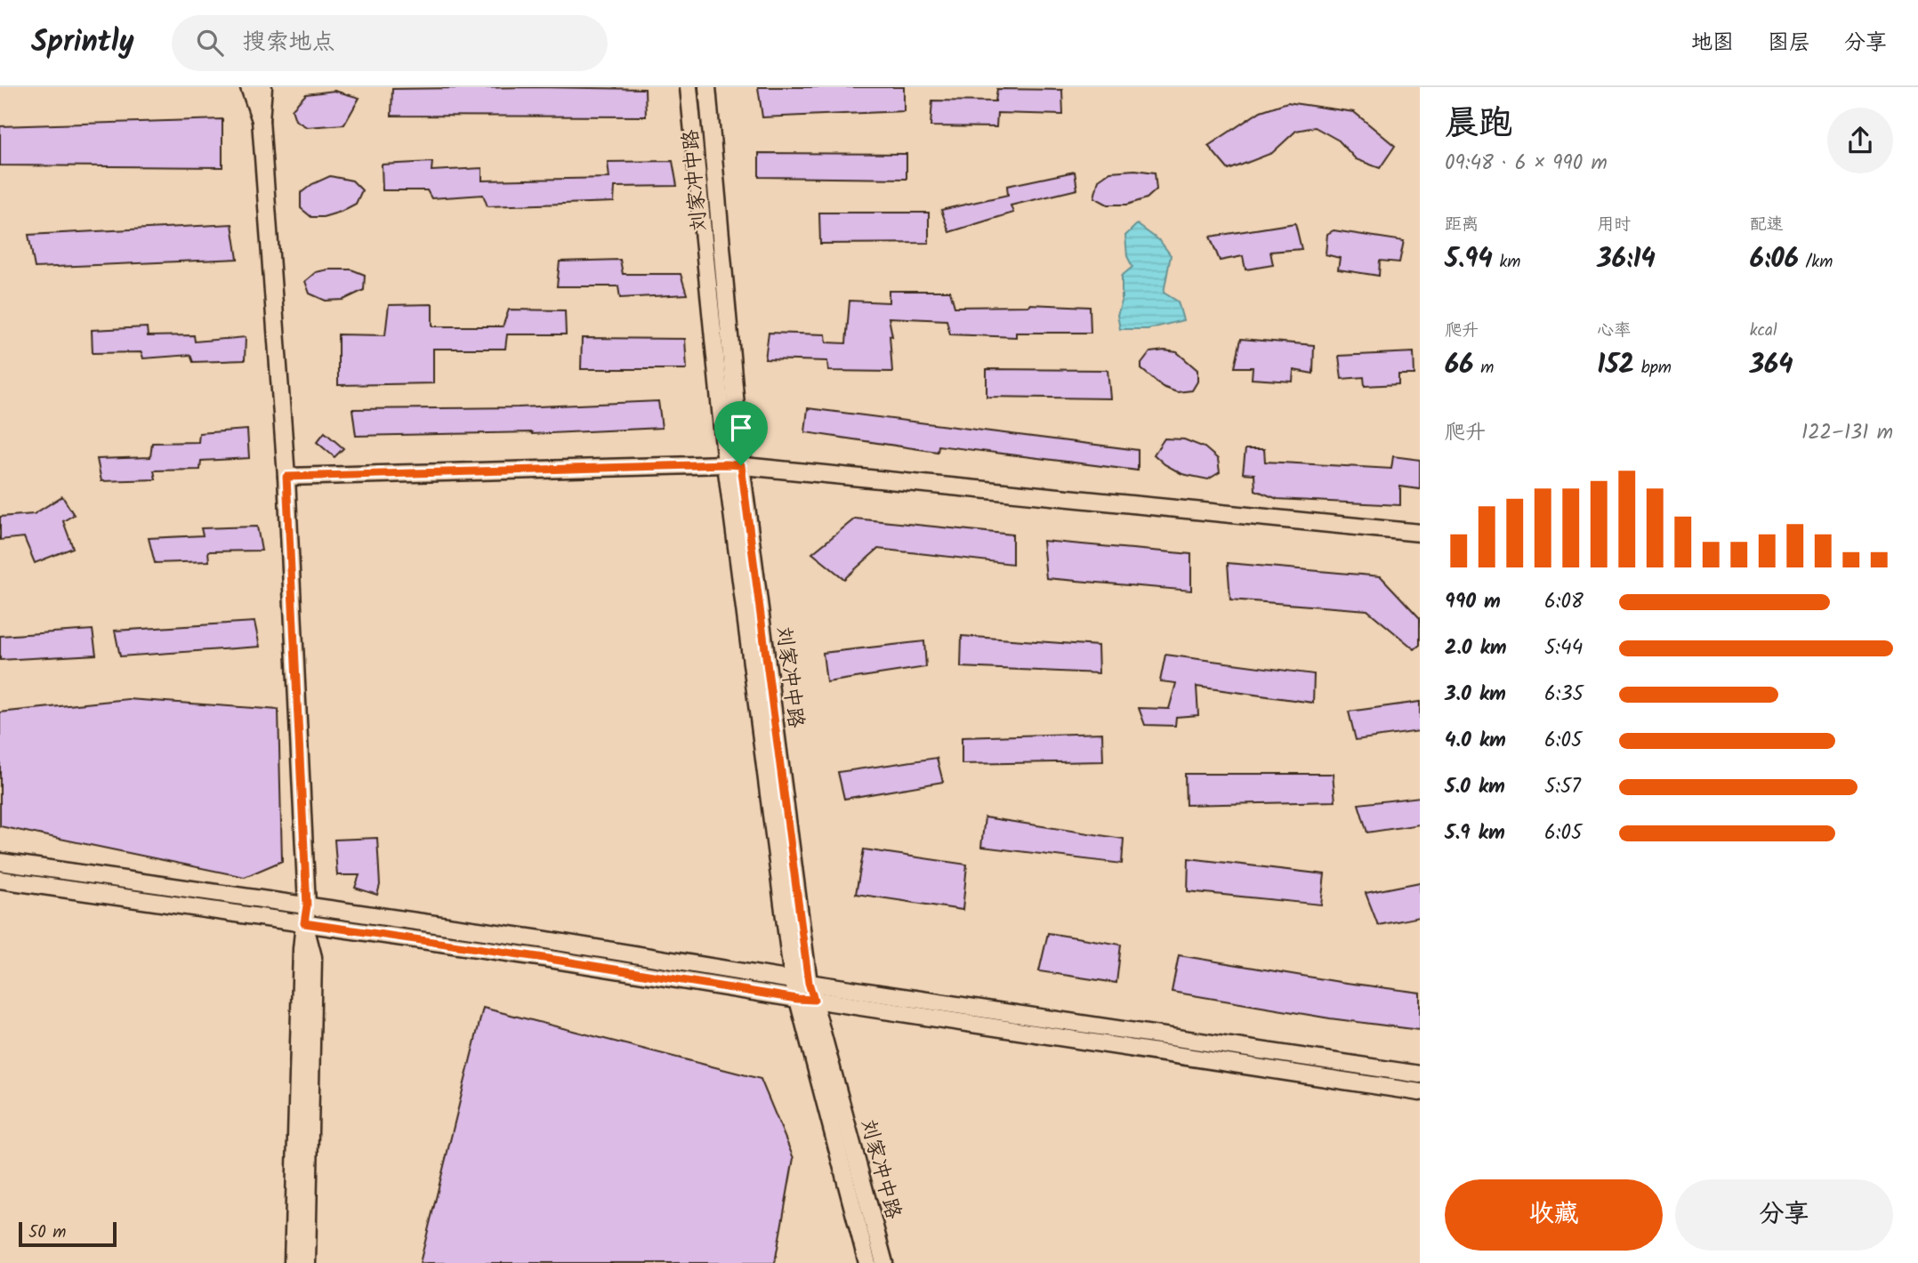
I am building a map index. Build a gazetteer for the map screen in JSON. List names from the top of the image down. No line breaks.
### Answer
{"streets":{"main road":["刘家冲中路"]},"scale_bar":"50 m","page":{"header":"Sprintly","search":"搜索地点","nav":["地图","图层","分享"],"heading":["晨跑","09:48 · 6 × 990 m"],"stats":[["距离","5.94 km"],["用时","36:14"],["配速","6:06 /km"],["爬升","66 m"],["心率","152 bpm"],["kcal","364"]],"chart":["爬升","122–131 m"],"list":[{"name":"990 m","note":"6:08"},{"name":"2.0 km","note":"5:44"},{"name":"3.0 km","note":"6:35"},{"name":"4.0 km","note":"6:05"},{"name":"5.0 km","note":"5:57"},{"name":"5.9 km","note":"6:05"}],"buttons":["收藏","分享"],"scale":"50 m"}}
